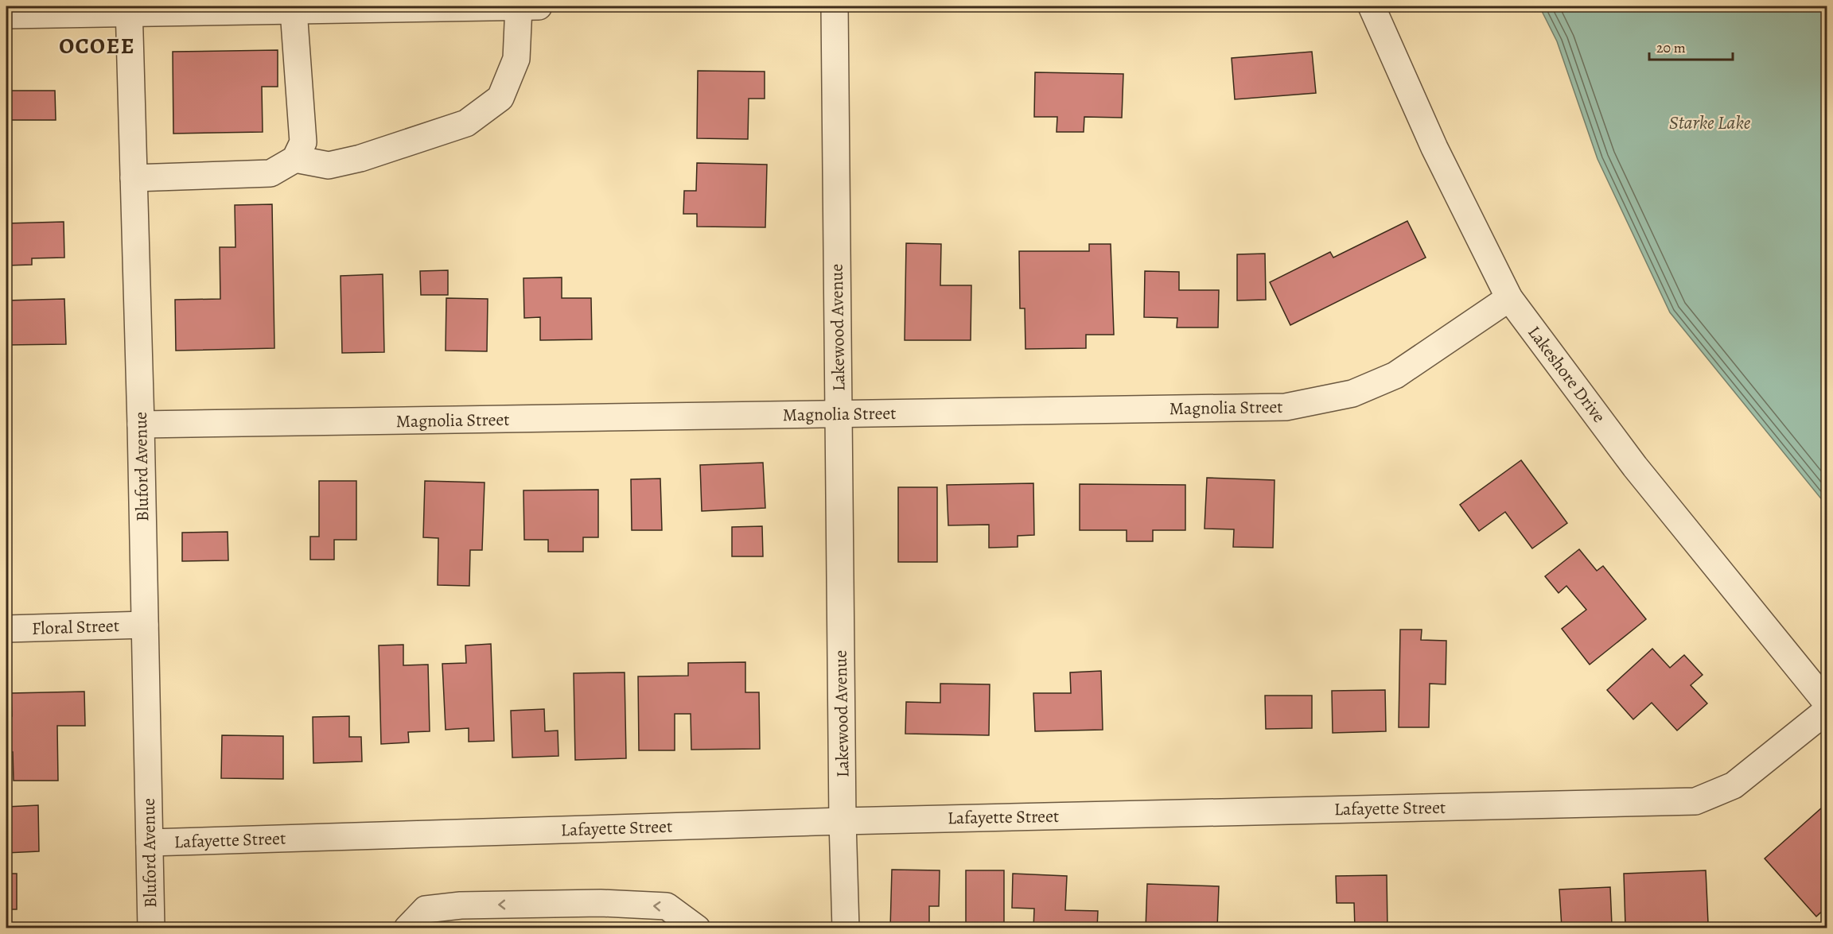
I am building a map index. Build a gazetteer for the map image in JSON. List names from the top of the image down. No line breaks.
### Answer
{"streets":{"street":["Lakewood Avenue","Lakeshore Drive","Magnolia Street","Bluford Avenue","Floral Street","Lafayette Street"]},"crossings":[["Lakewood Avenue","Magnolia Street"],["Lakewood Avenue","Lafayette Street"],["Lakeshore Drive","Magnolia Street"],["Magnolia Street","Bluford Avenue"],["Bluford Avenue","Floral Street"],["Bluford Avenue","Lafayette Street"]],"districts":["OCOEE"],"water":["Starke Lake"],"scale_bar":"20 m"}
